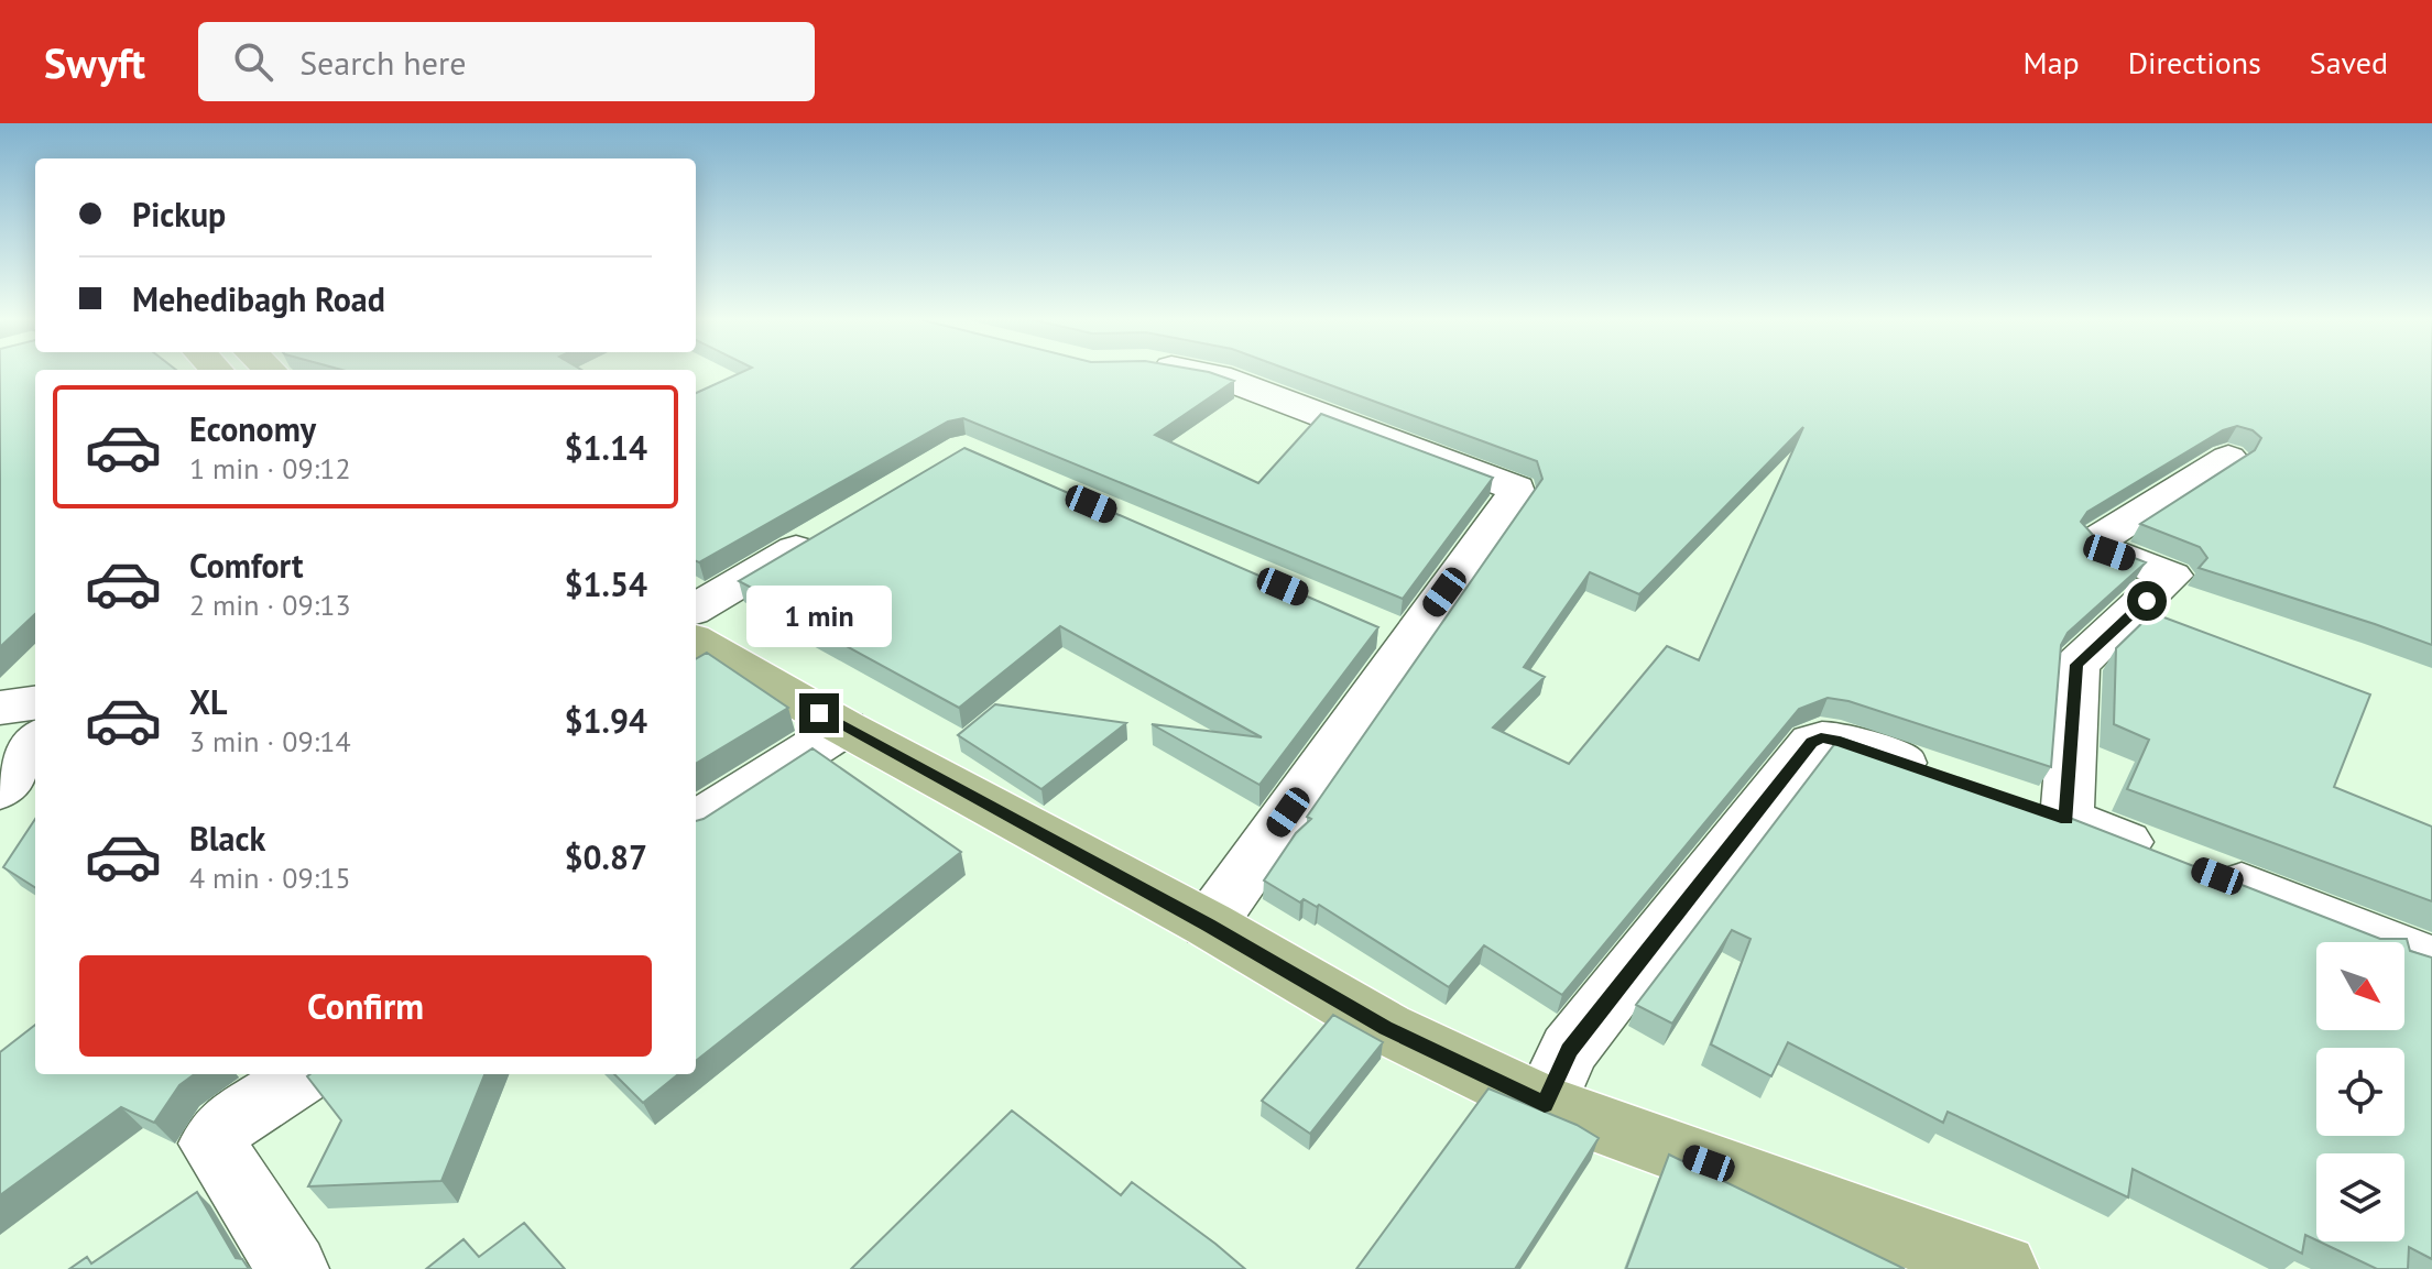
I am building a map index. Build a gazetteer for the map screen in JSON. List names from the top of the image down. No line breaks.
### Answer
{"north":"bottom right","page":{"header":"Swyft","search":"Search here","nav":["Map","Directions","Saved"],"banner":["Pickup","Mehedibagh Road"],"list":[{"name":"Economy","note":"1 min · 09:12","value":"$1.14"},{"name":"Comfort","note":"2 min · 09:13","value":"$1.54"},{"name":"XL","note":"3 min · 09:14","value":"$1.94"},{"name":"Black","note":"4 min · 09:15","value":"$0.87"}],"bubble":"1 min","buttons":"Confirm"}}
